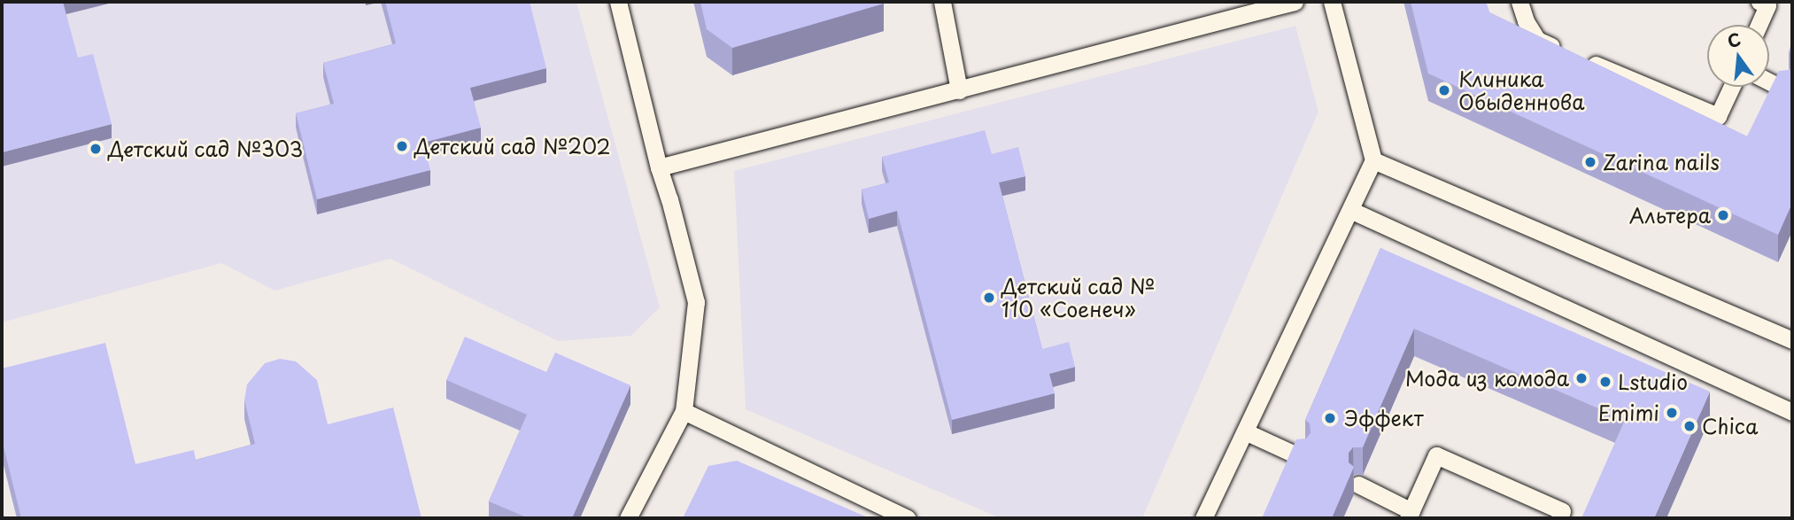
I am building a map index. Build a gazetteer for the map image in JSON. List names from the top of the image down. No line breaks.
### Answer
{"places":["Клиника Обыденнова","Детский сад №202","Детский сад №303","Zarina nails","Альтера","Детский сад № 110 «Соенеч»","Мода из комода","Lstudio","Emimi","Эффект","Chica"],"north":"top"}
